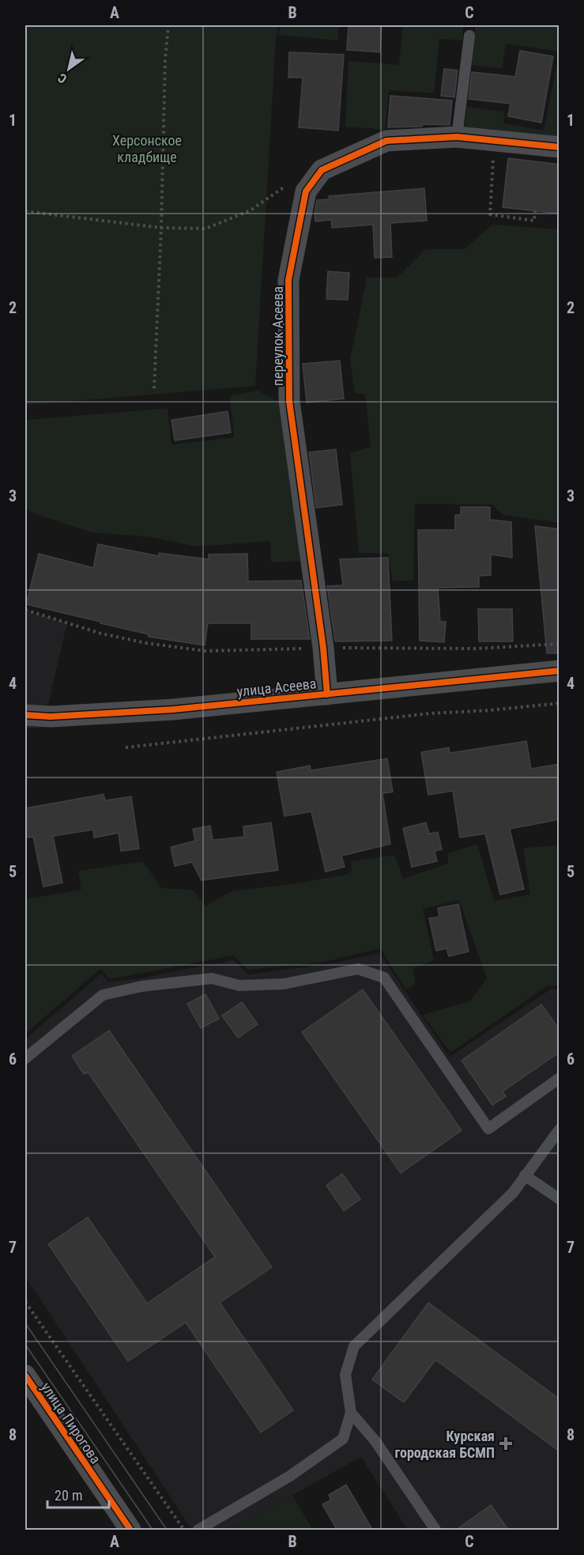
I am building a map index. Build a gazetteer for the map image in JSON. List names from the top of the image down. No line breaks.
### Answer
{"streets":{"street":["переулок Асеева","улица Асеева","улица Пирогова"]},"crossings":[["переулок Асеева","улица Асеева"]],"parks":["Херсонское кладбище"],"places":{"health":["Курская городская БСМП"]},"scale_bar":"20 m","north":"bottom left","grid":{"columns":["A","B","C"],"rows":["1","2","3","4","5","6","7","8"]}}
